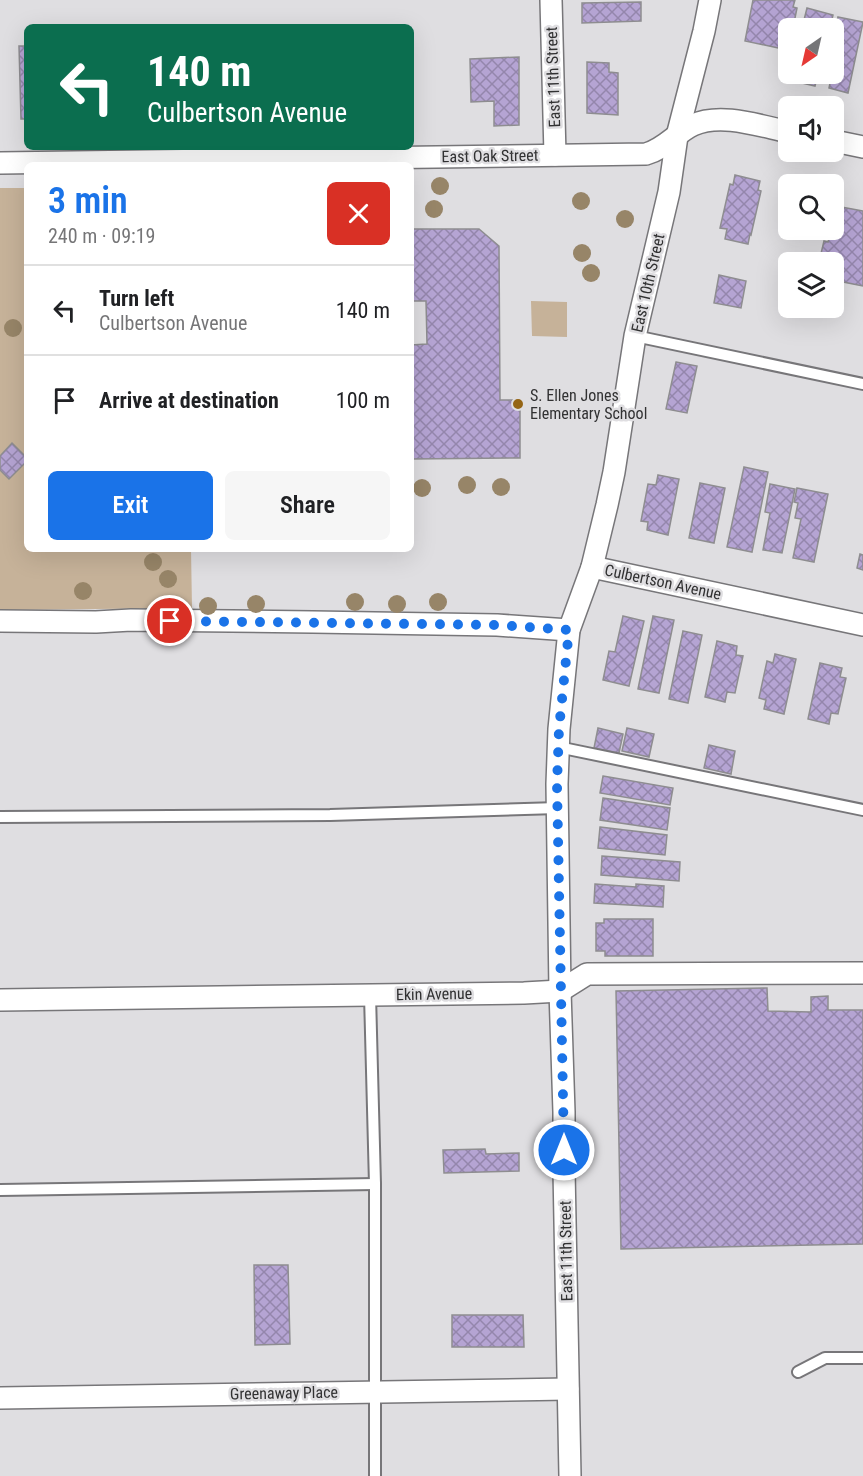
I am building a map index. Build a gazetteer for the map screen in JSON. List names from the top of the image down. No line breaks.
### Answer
{"streets":{"street":["East 11th Street","East Oak Street","East 10th Street","Culbertson Avenue","Ekin Avenue","Greenaway Place"]},"crossings":[["East 11th Street","East Oak Street"],["East 11th Street","Culbertson Avenue"],["East 11th Street","Ekin Avenue"],["East 11th Street","Greenaway Place"],["East Oak Street","East 10th Street"],["East 10th Street","Culbertson Avenue"]],"places":["S. Ellen Jones Elementary School"],"north":"bottom left","page":{"turn":["140 m","Culbertson Avenue"],"heading":["3 min","240 m · 09:19"],"list":[{"name":"Turn left","note":"Culbertson Avenue","value":"140 m"},{"name":"Arrive at destination","value":"100 m"}],"buttons":["Exit","Share"]}}
